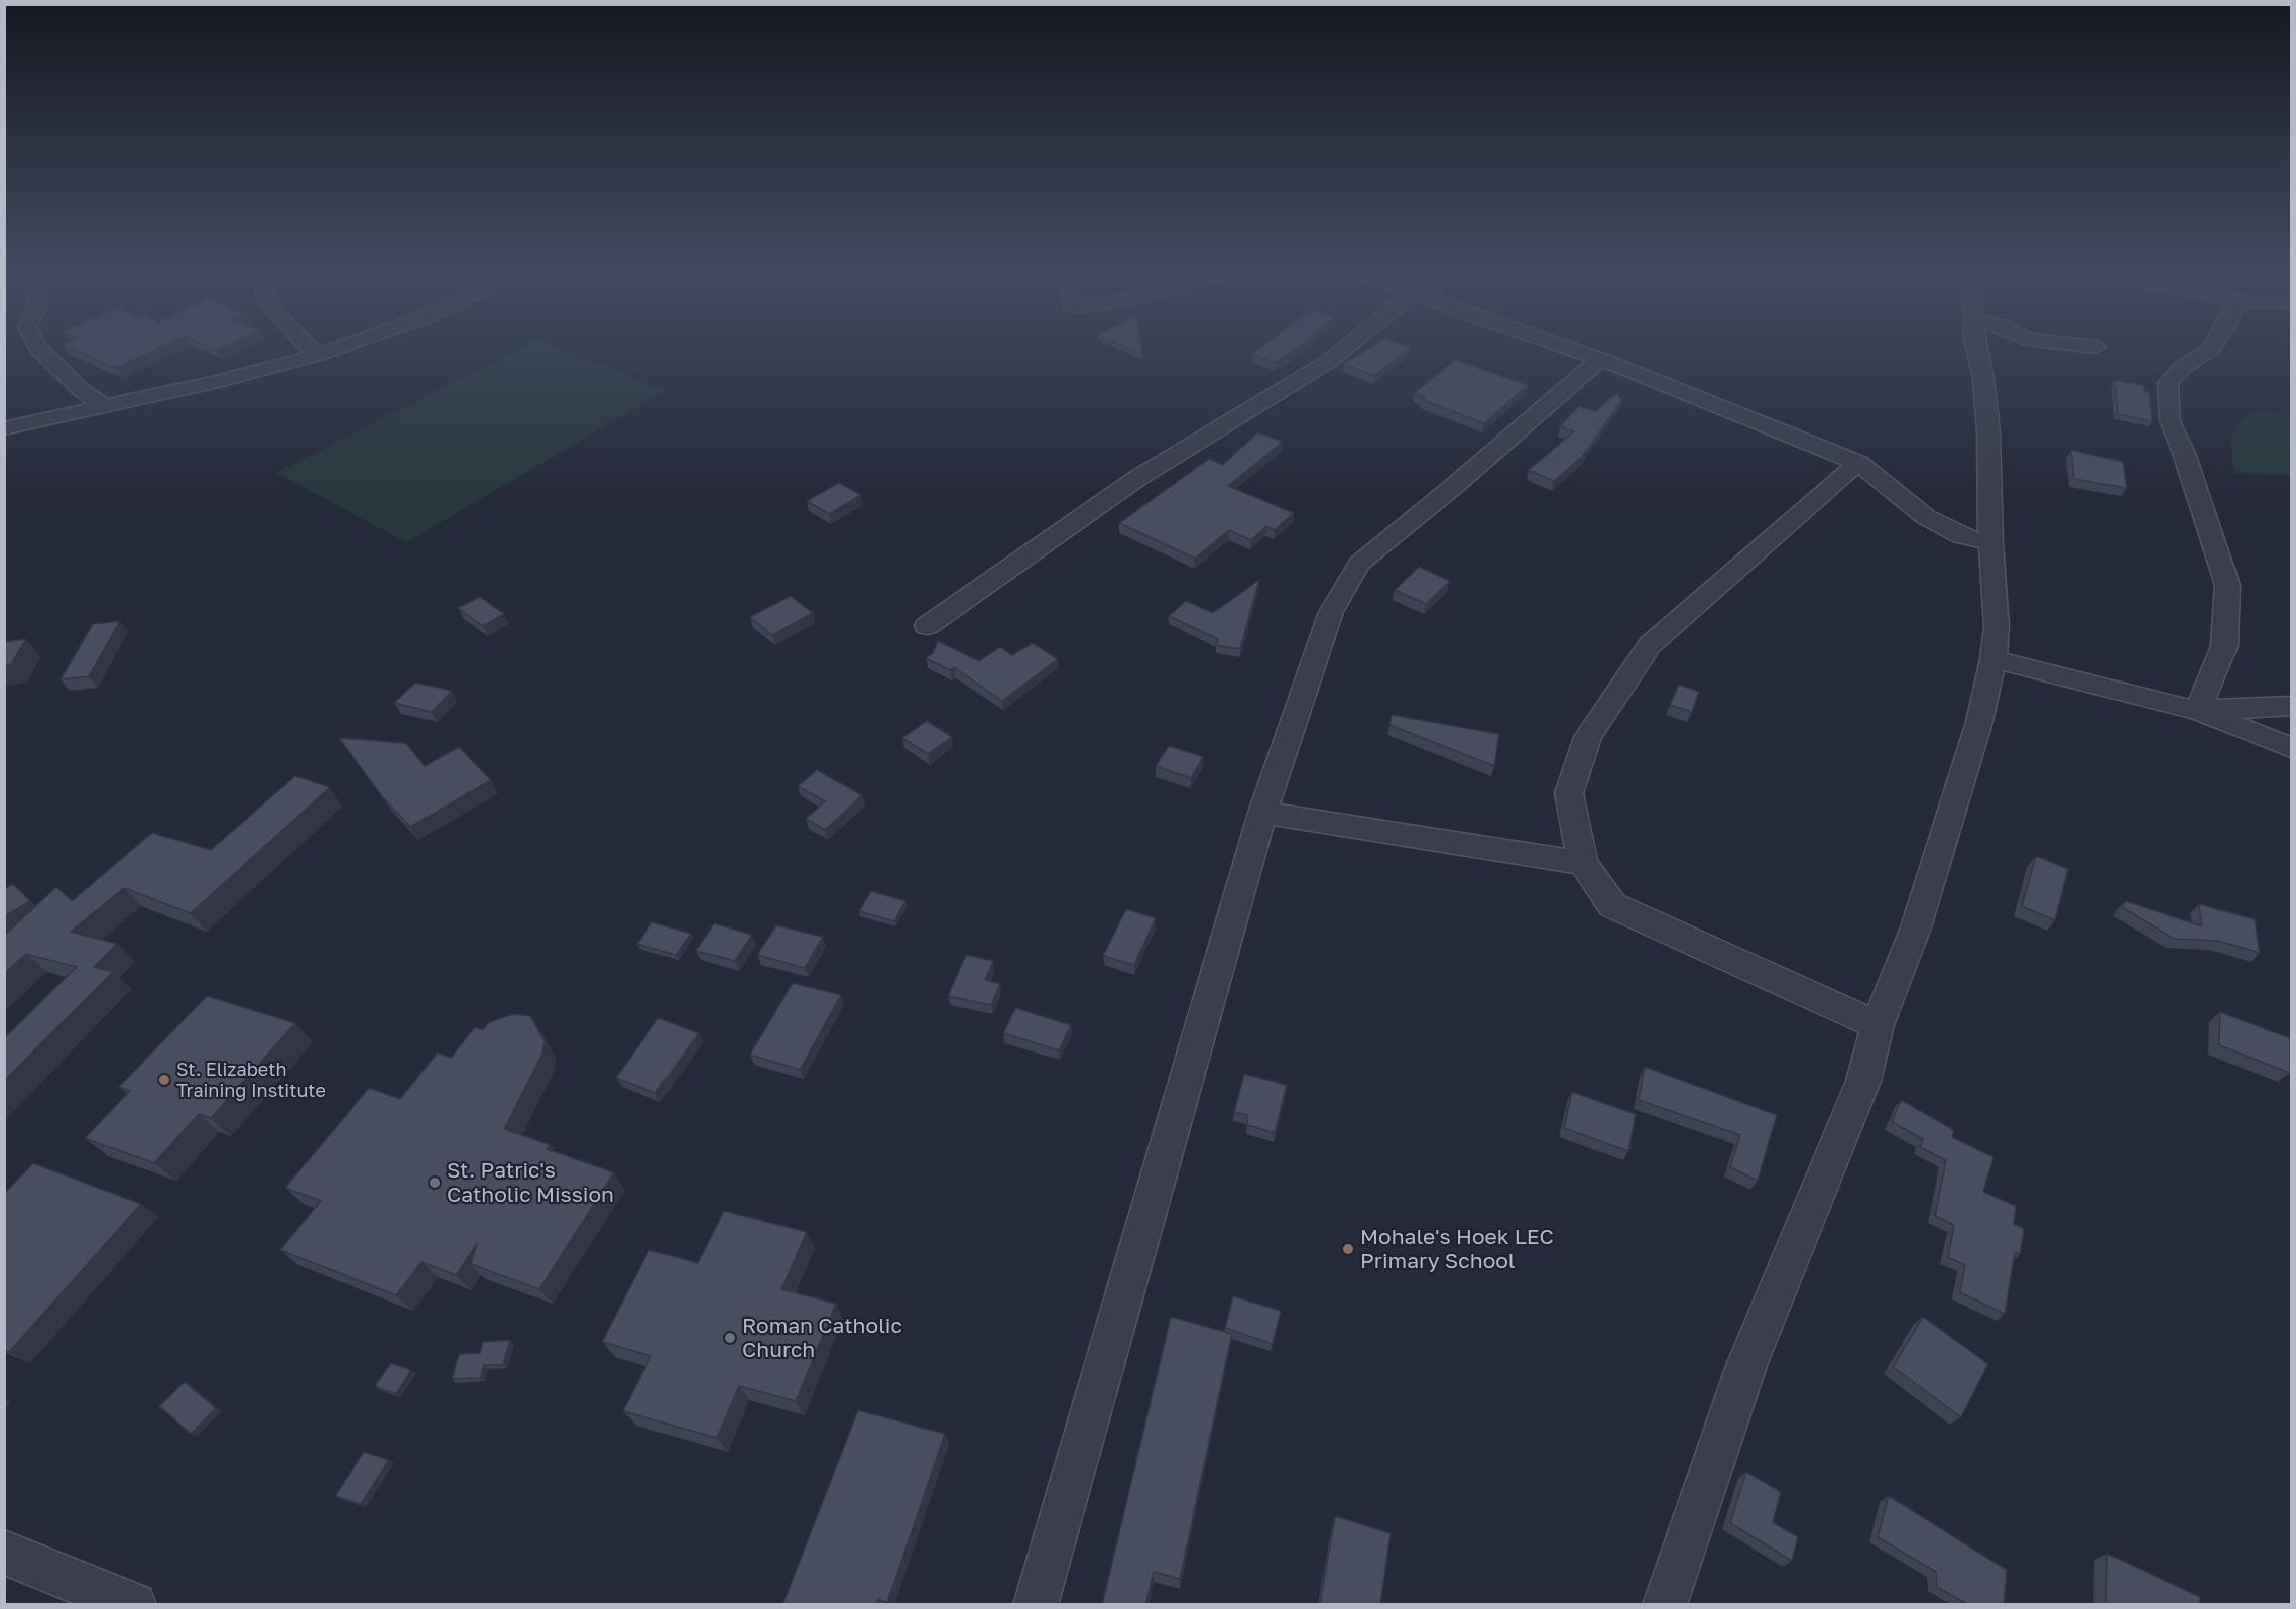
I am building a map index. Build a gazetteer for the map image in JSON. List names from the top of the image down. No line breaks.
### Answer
{"places":["St. Elizabeth Training Institute","St. Patric's Catholic Mission","Mohale's Hoek LEC Primary School","Roman Catholic Church"]}
